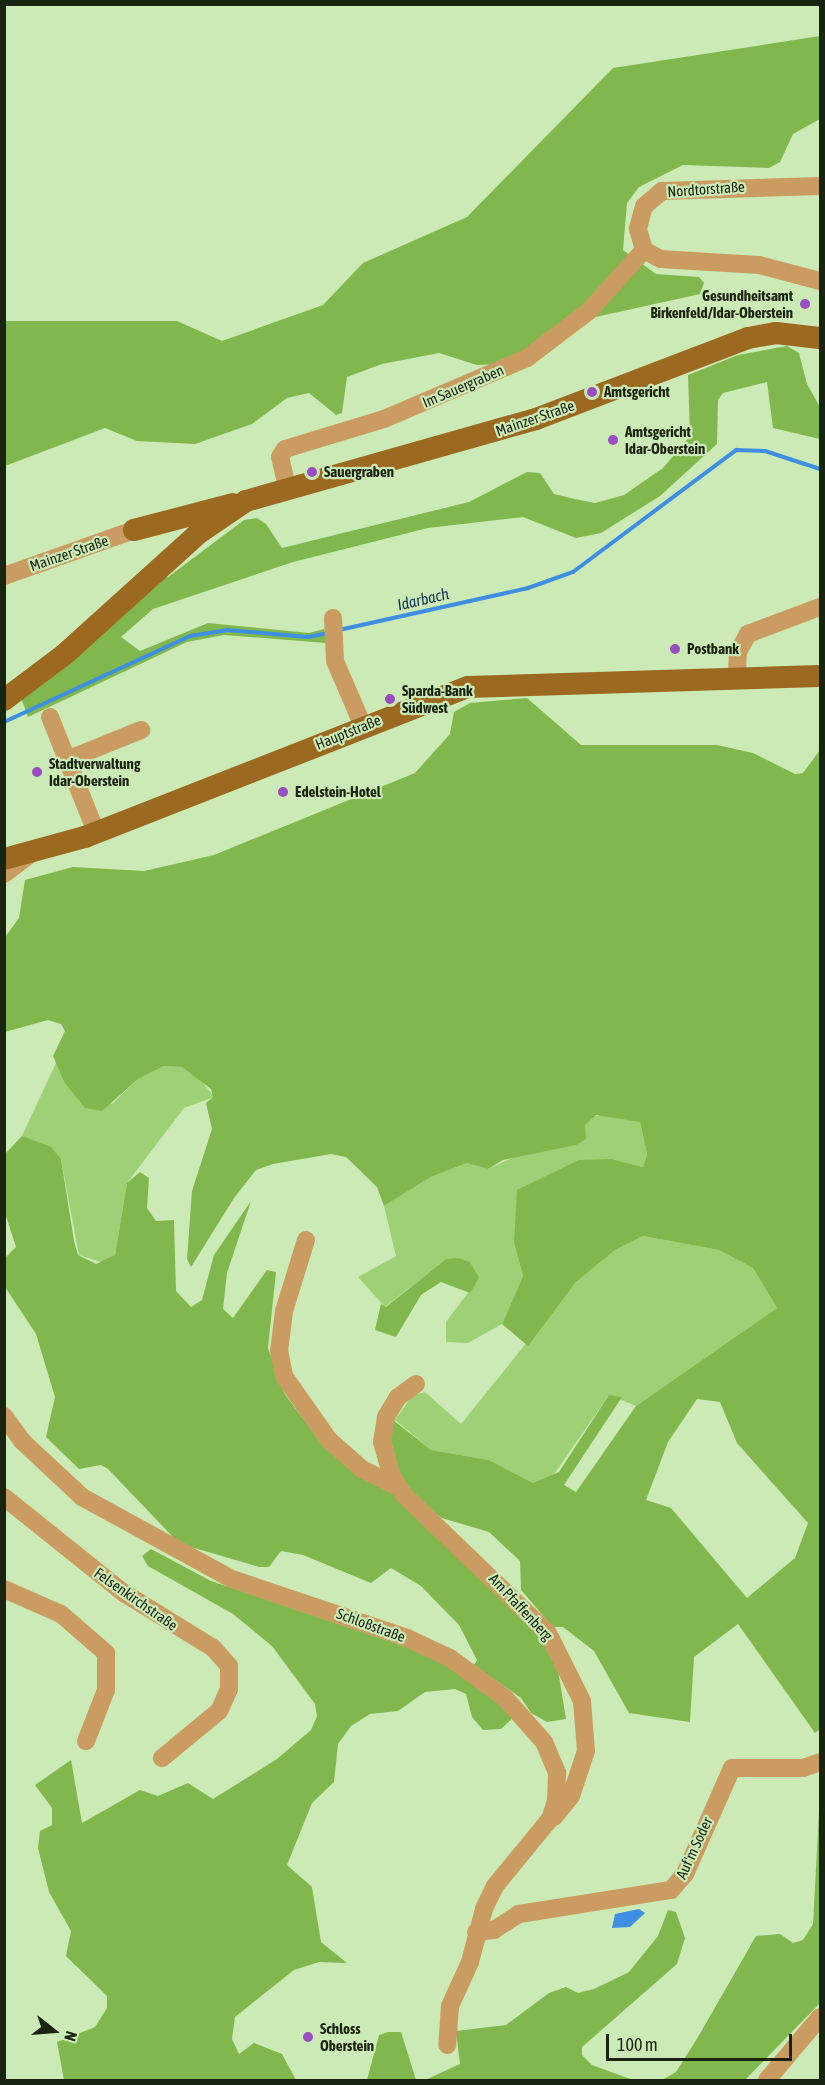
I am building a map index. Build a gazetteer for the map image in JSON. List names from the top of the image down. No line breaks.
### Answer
{"streets":{"main road":["Mainzer Straße","Hauptstraße"],"street":["Nordtorstraße","Im Sauergraben","Felsenkirchstraße","Am Pfaffenberg","Schloßstraße","Auf'm Soder"]},"crossings":[["Nordtorstraße","Im Sauergraben"],["Im Sauergraben","Mainzer Straße"],["Am Pfaffenberg","Schloßstraße"],["Schloßstraße","Auf'm Soder"]],"water":["Idarbach"],"places":["Gesundheitsamt Birkenfeld/Idar-Oberstein","Amtsgericht","Amtsgericht Idar-Oberstein","Sauergraben","Postbank","Sparda-Bank Südwest","Stadtverwaltung Idar-Oberstein","Edelstein-Hotel","Schloss Oberstein"],"scale_bar":"100 m","north":"right"}
